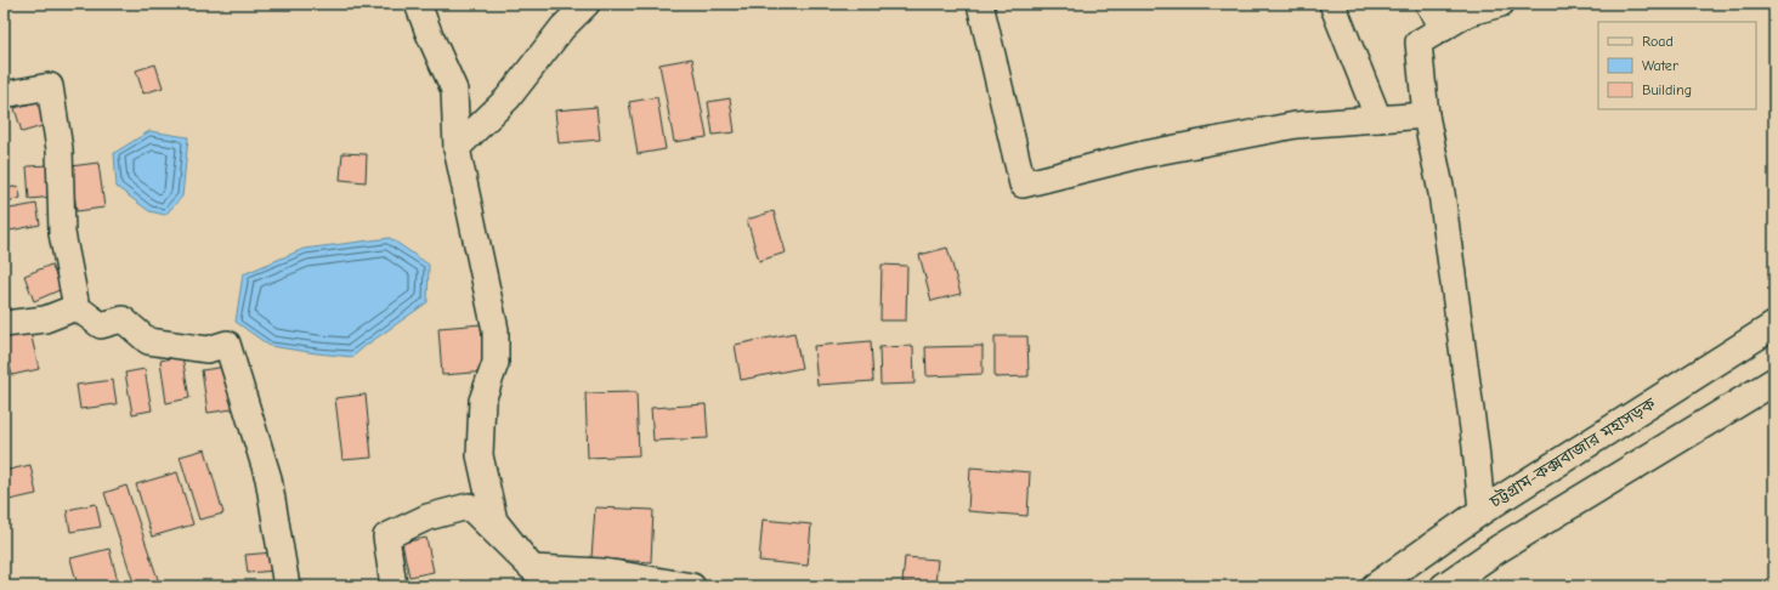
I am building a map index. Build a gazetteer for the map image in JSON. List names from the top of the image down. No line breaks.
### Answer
{"streets":{"highway":["চট্টগ্রাম-কক্সবাজার মহাসড়ক"]},"legend":["Road","Water","Building"]}
